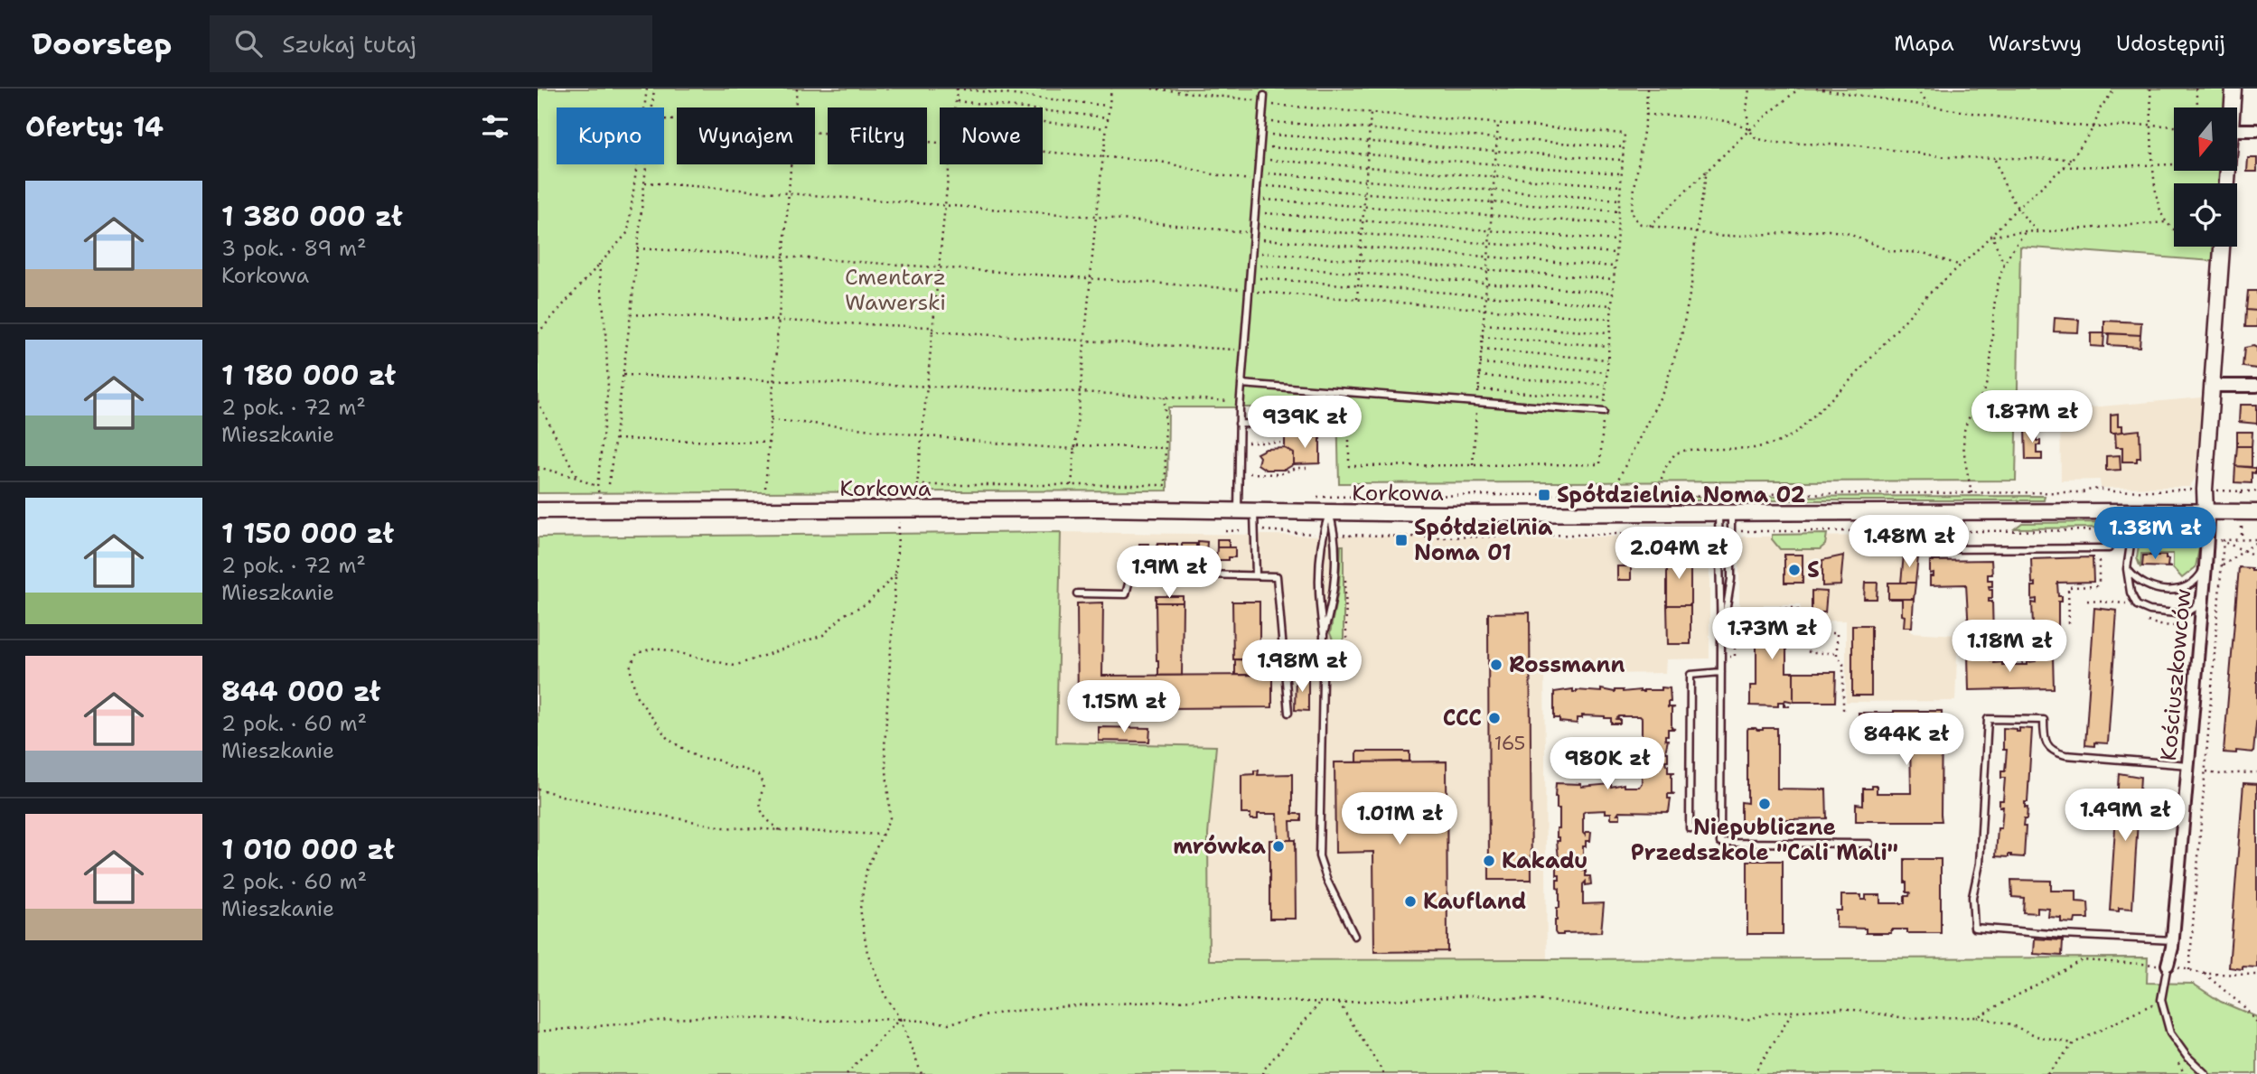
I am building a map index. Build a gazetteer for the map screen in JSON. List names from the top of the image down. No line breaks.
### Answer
{"streets":{"street":["Korkowa","Kościuszkowców"]},"crossings":[["Korkowa","Kościuszkowców"]],"parks":["Cmentarz Wawerski"],"places":{"transit":["Spółdzielnia Noma 02","Spółdzielnia Noma 01"],"other":["S","Rossmann","CCC","Niepubliczne Przedszkole \"Cali Mali\"","mrówka","Kakadu","Kaufland"]},"house_numbers":["165"],"north":"bottom","page":{"header":"Doorstep","search":"Szukaj tutaj","nav":["Mapa","Warstwy","Udostępnij"],"heading":"Oferty: 14","chip":["Kupno","Wynajem","Filtry","Nowe"],"list":[{"name":"1 380 000 zł","note":"3 pok. · 89 m² · Korkowa"},{"name":"1 180 000 zł","note":"2 pok. · 72 m² · Mieszkanie"},{"name":"1 150 000 zł","note":"2 pok. · 72 m² · Mieszkanie"},{"name":"844 000 zł","note":"2 pok. · 60 m² · Mieszkanie"},{"name":"1 010 000 zł","note":"2 pok. · 60 m² · Mieszkanie"}],"price":["1.87M zł","939K zł","1.38M zł","1.48M zł","2.04M zł","1.9M zł","1.73M zł","1.18M zł","1.98M zł","1.15M zł","844K zł","980K zł","1.49M zł","1.01M zł"]}}
